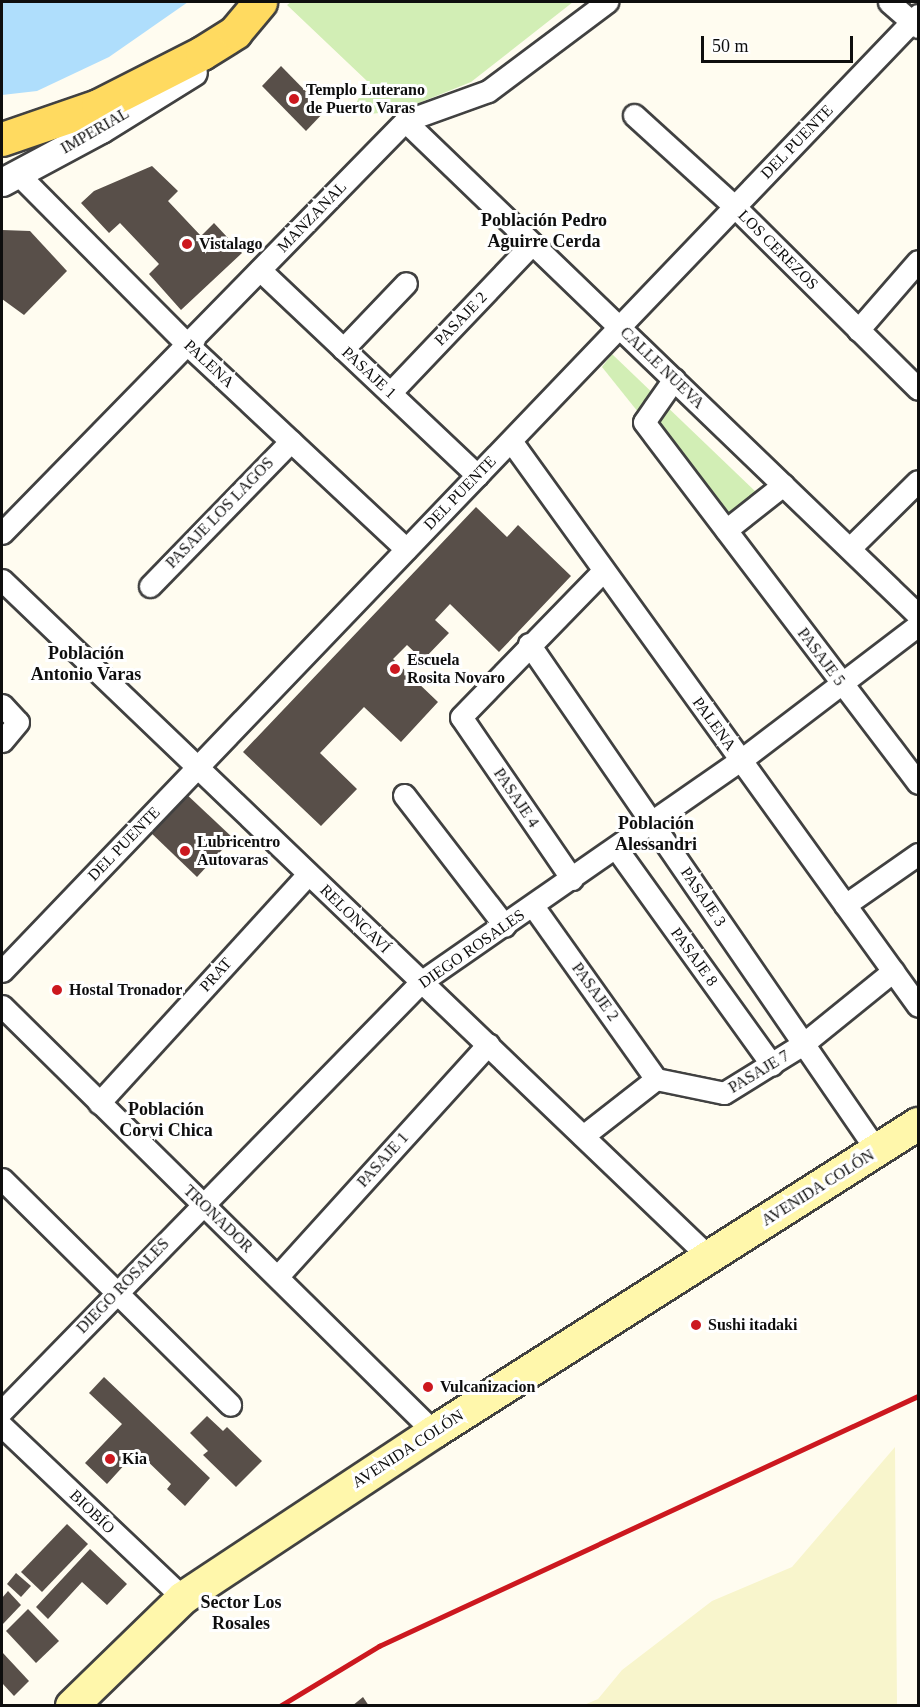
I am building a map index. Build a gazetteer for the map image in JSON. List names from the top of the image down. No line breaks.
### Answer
{"streets":{"main road":["AVENIDA COLÓN"],"street":["IMPERIAL","DEL PUENTE","MANZANAL","LOS CEREZOS","PASAJE 2","PALENA","CALLE NUEVA","PASAJE 1","PASAJE LOS LAGOS","PASAJE 5","PASAJE 4","PASAJE 3","RELONCAVÍ","DIEGO ROSALES","PASAJE 8","PRAT","PASAJE 7","TRONADOR","BIOBÍO"]},"crossings":[["IMPERIAL","PALENA"],["DEL PUENTE","LOS CEREZOS"],["DEL PUENTE","PALENA"],["DEL PUENTE","CALLE NUEVA"],["DEL PUENTE","PASAJE 1"],["DEL PUENTE","RELONCAVÍ"],["MANZANAL","PALENA"],["MANZANAL","CALLE NUEVA"],["MANZANAL","PASAJE 1"],["PASAJE 2","CALLE NUEVA"],["PASAJE 2","PASAJE 1"],["PASAJE 2","DIEGO ROSALES"],["PASAJE 2","PASAJE 7"],["PALENA","PASAJE LOS LAGOS"],["PALENA","DIEGO ROSALES"],["PALENA","PASAJE 7"],["CALLE NUEVA","PASAJE 5"],["PASAJE 1","RELONCAVÍ"],["PASAJE 1","TRONADOR"],["PASAJE 5","DIEGO ROSALES"],["PASAJE 4","PASAJE 3"],["PASAJE 4","DIEGO ROSALES"],["PASAJE 3","DIEGO ROSALES"],["PASAJE 3","PASAJE 7"],["PASAJE 3","AVENIDA COLÓN"],["RELONCAVÍ","DIEGO ROSALES"],["RELONCAVÍ","PRAT"],["RELONCAVÍ","AVENIDA COLÓN"],["DIEGO ROSALES","PASAJE 8"],["DIEGO ROSALES","TRONADOR"],["PASAJE 8","PASAJE 7"],["PRAT","TRONADOR"],["AVENIDA COLÓN","TRONADOR"],["AVENIDA COLÓN","BIOBÍO"]],"districts":["Población Pedro Aguirre Cerda","Población Antonio Varas","Población Alessandri","Población Corvi Chica","Sector Los Rosales"],"places":["Templo Luterano de Puerto Varas","Vistalago","Escuela Rosita Novaro","Lubricentro Autovaras","Hostal Tronador","Sushi itadaki","Vulcanizacion","Kia"],"scale_bar":"50 m"}
